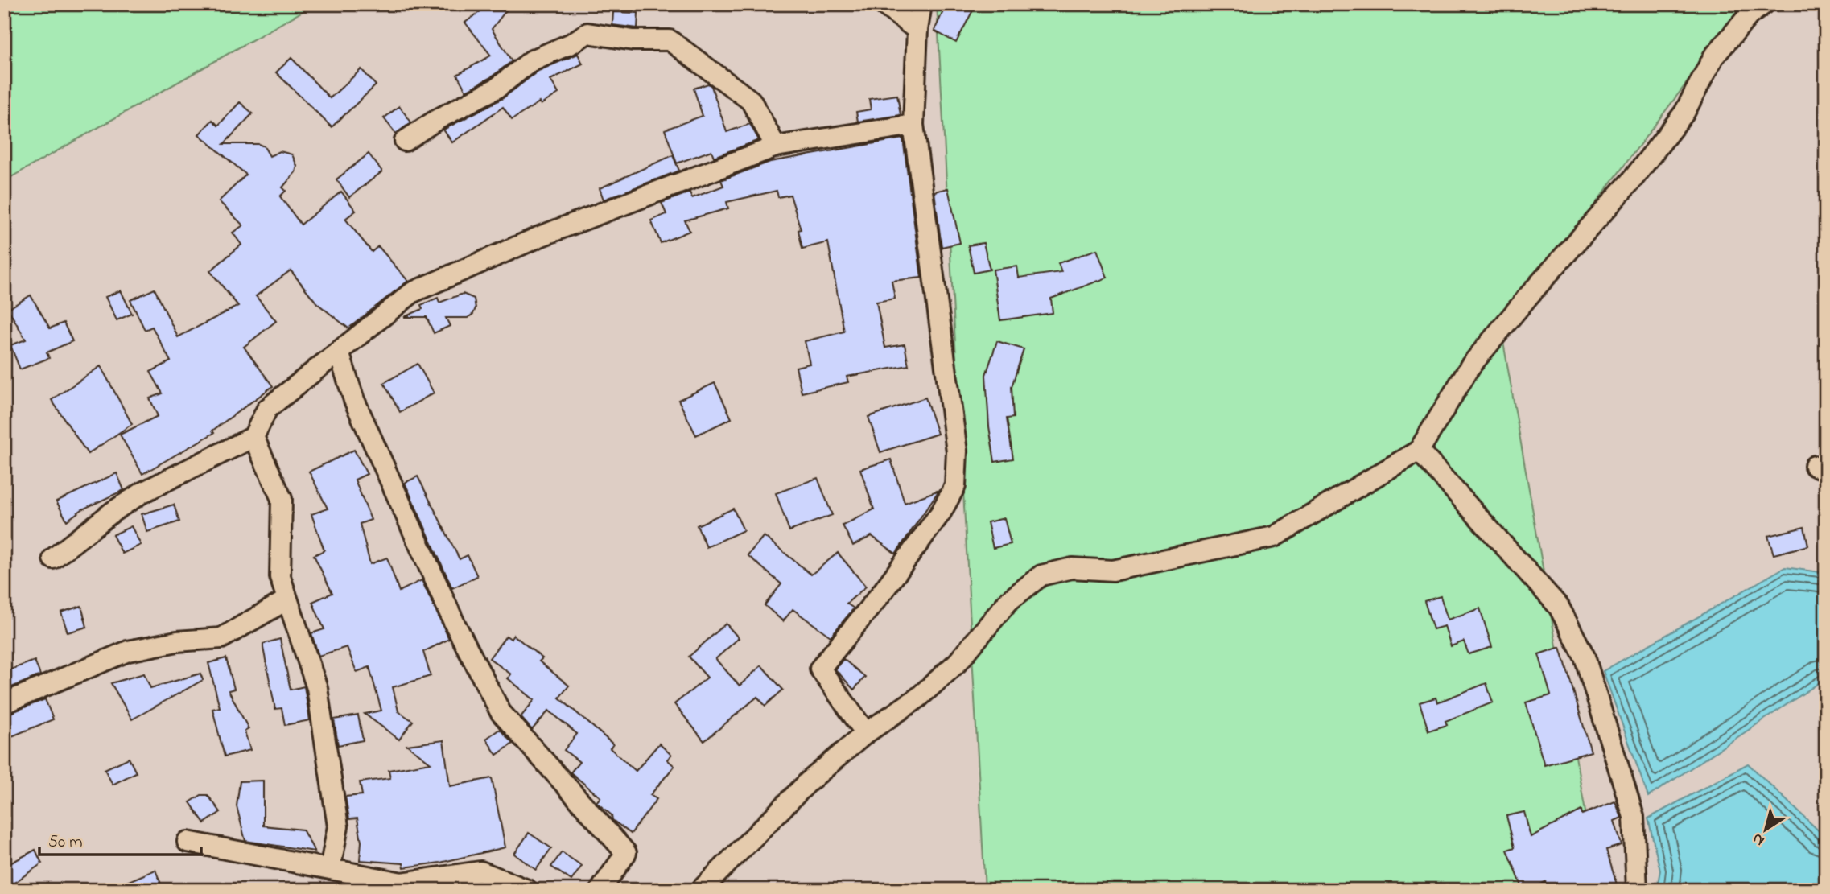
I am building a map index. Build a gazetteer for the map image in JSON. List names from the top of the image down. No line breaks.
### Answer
{"scale_bar":"50 m","north":"bottom left"}
